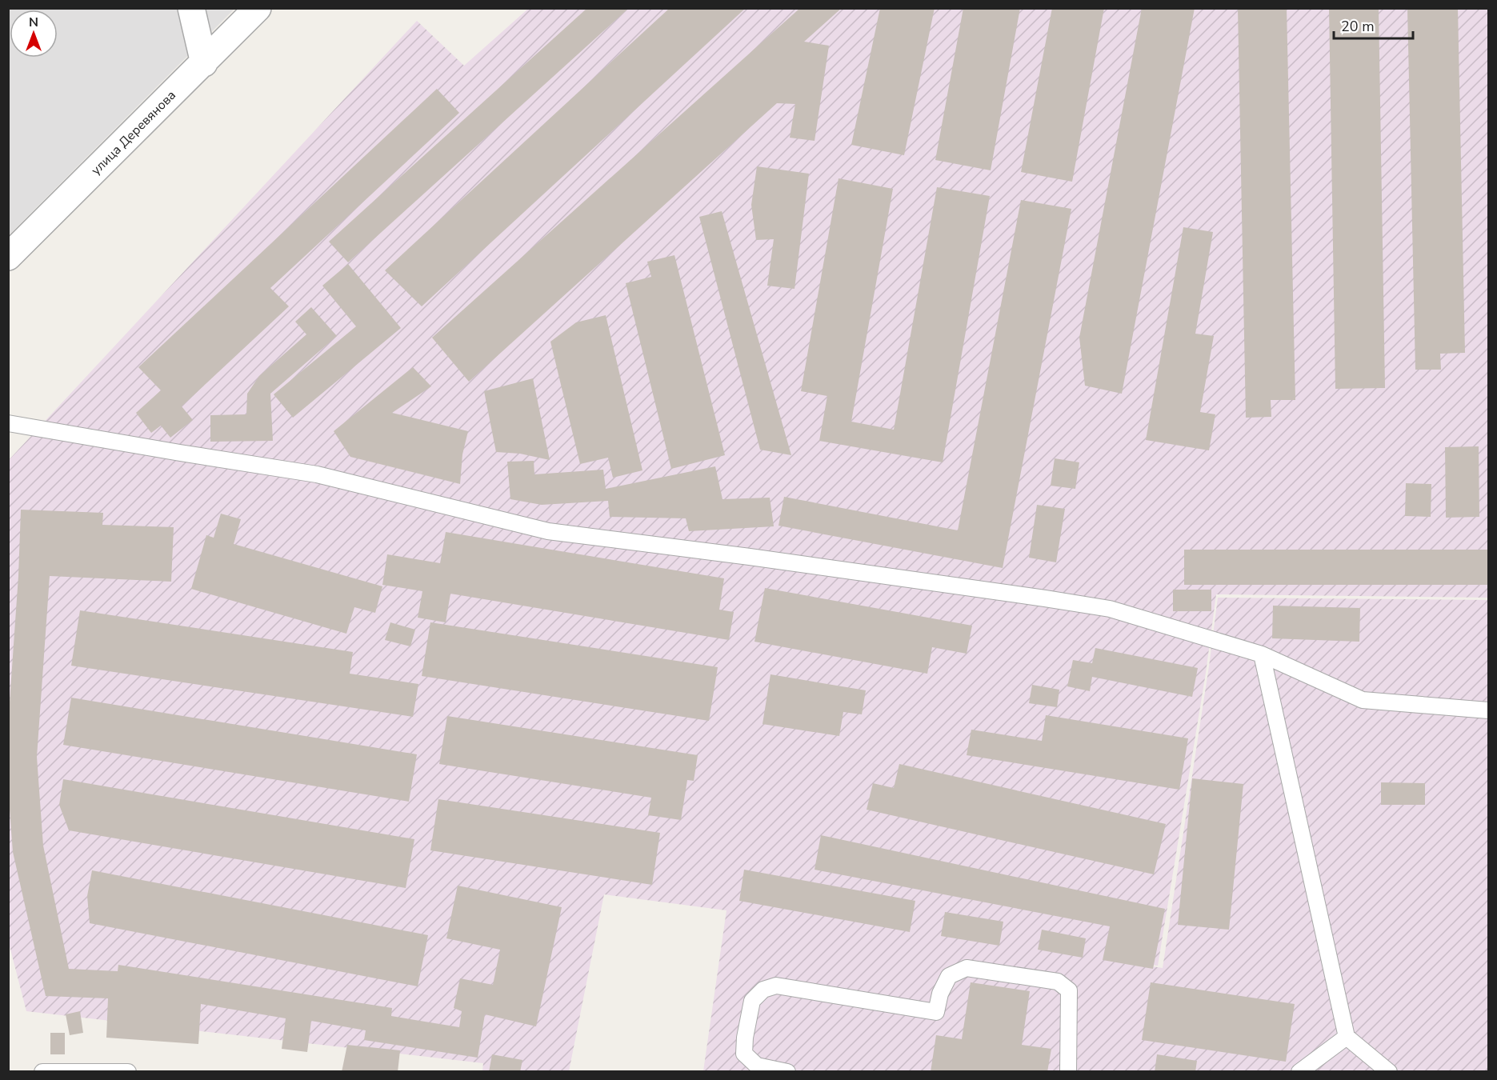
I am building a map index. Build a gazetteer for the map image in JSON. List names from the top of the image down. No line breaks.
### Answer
{"streets":{"street":["улица Деревянова"]},"scale_bar":"20 m","north":"top"}
